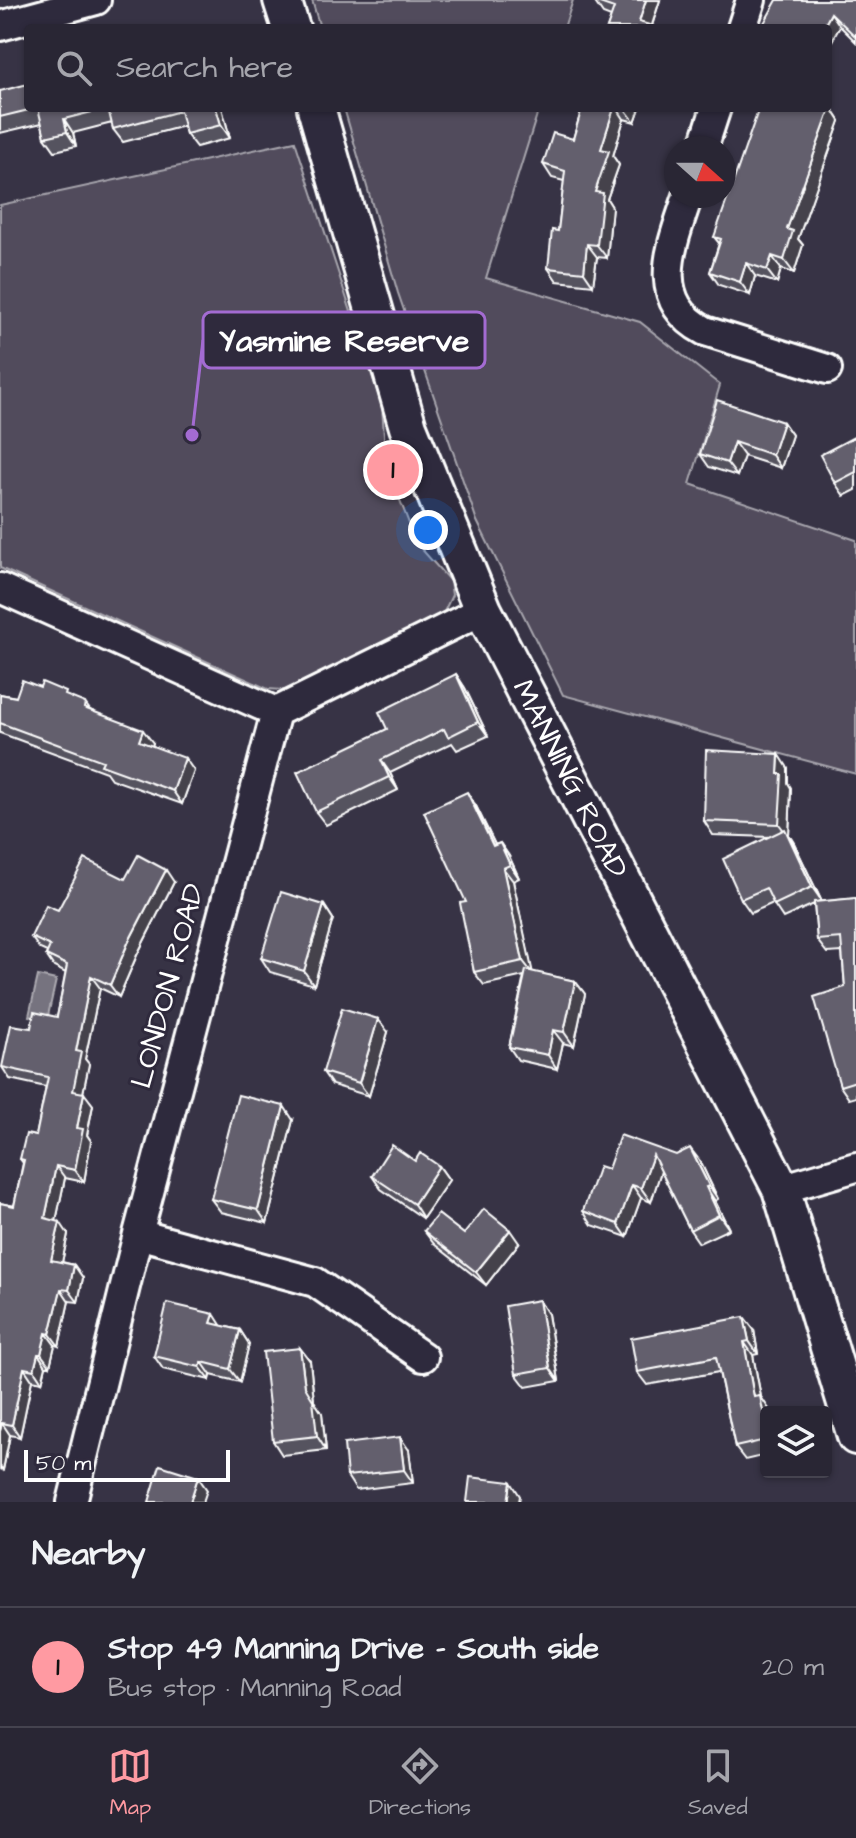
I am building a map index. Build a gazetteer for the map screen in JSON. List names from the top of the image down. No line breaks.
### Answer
{"streets":{"street":["MANNING ROAD","LONDON ROAD"]},"places":["Yasmine Reserve"],"scale_bar":"50 m","north":"right","page":{"search":"Search here","pins":"1","scale":"50 m","heading":"Nearby","list":[{"mark":"1","name":"Stop 49 Manning Drive - South side","note":"Bus stop · Manning Road","value":"20 m"}],"nav":["Map","Directions","Saved"]}}
